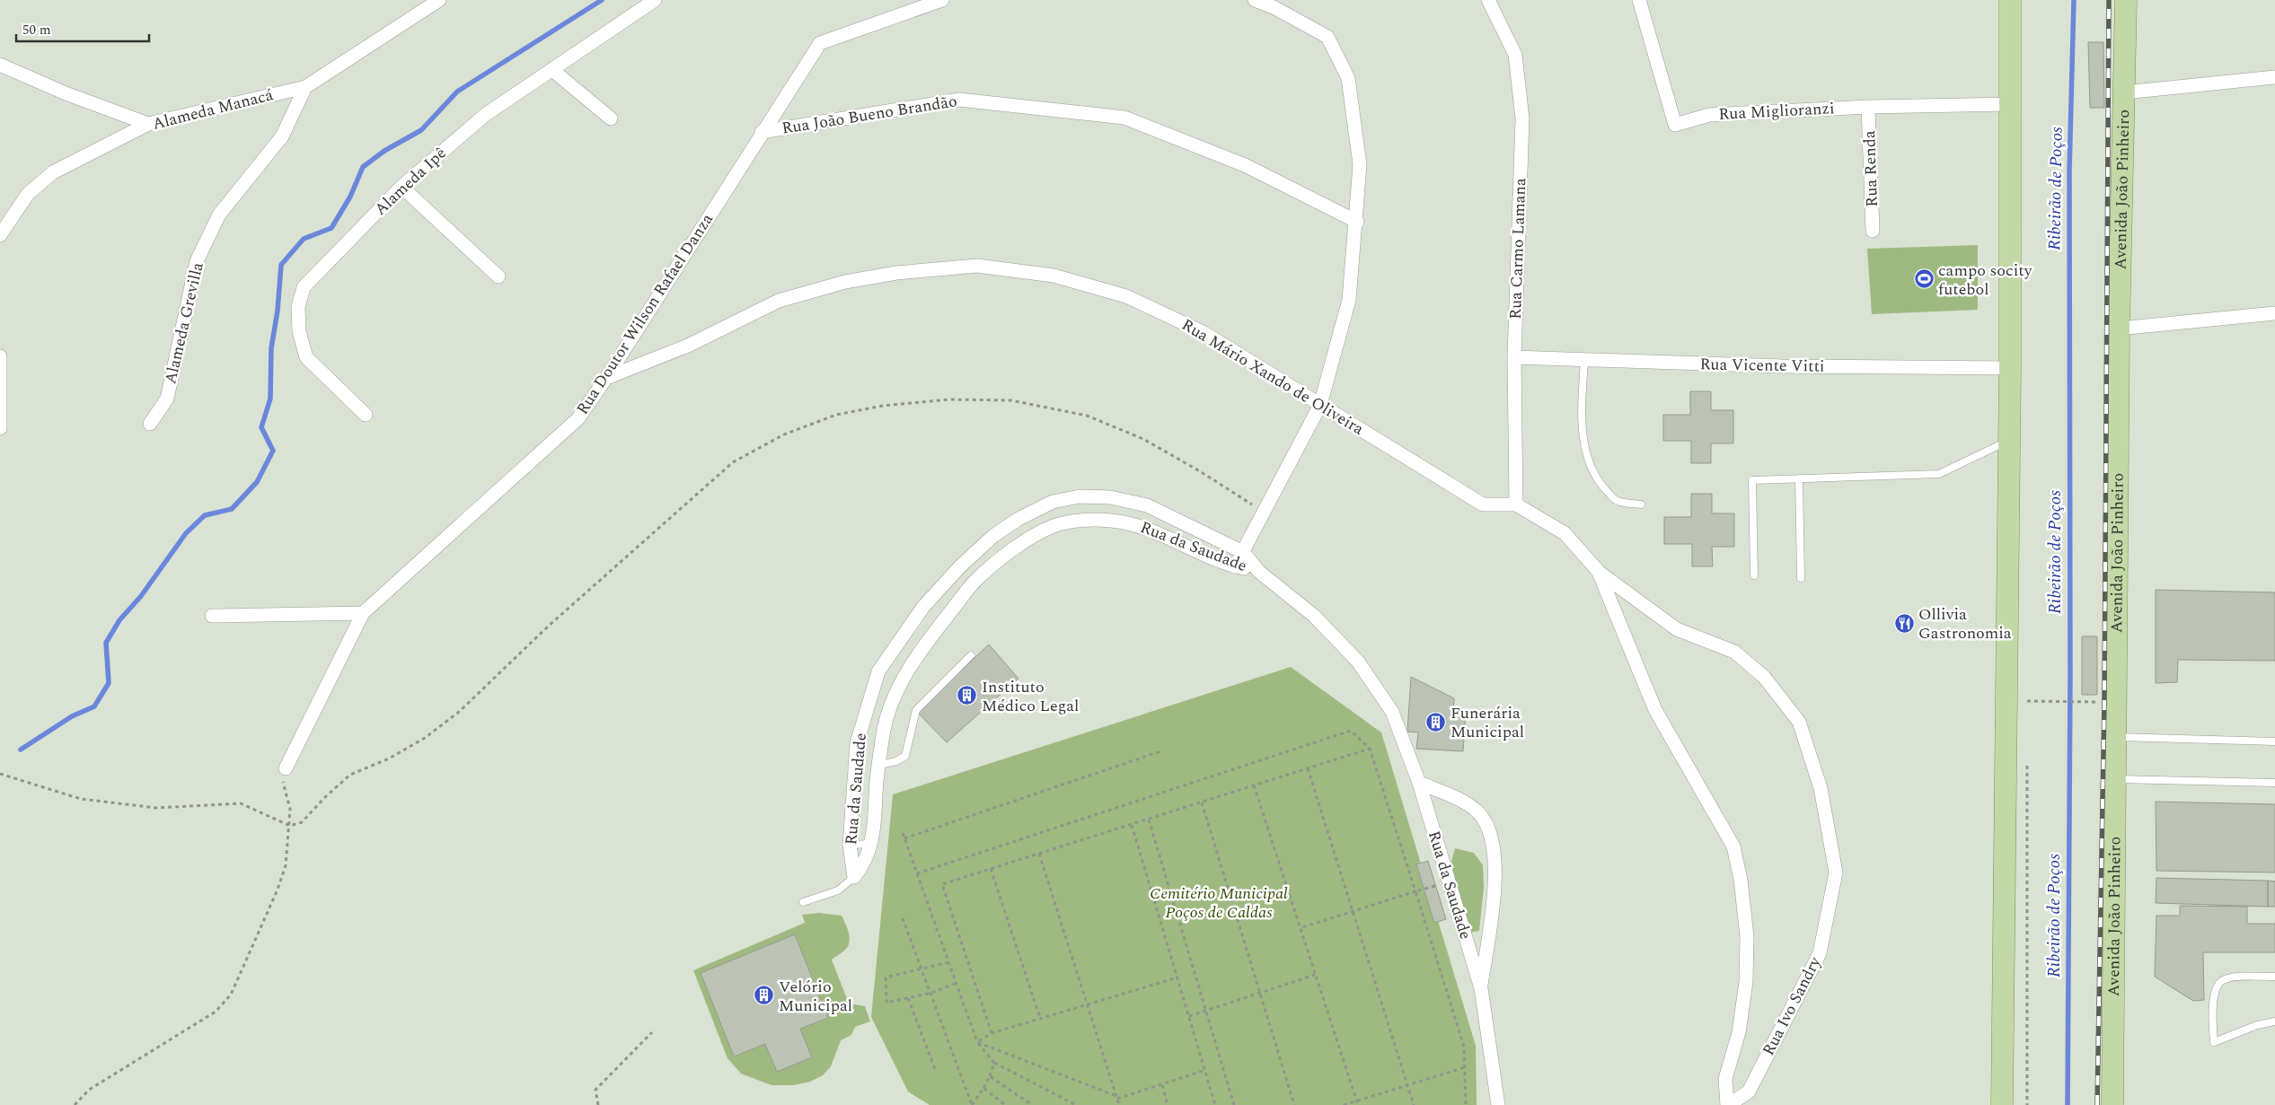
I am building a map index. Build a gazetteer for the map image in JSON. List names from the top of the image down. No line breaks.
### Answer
{"streets":{"main road":["Avenida João Pinheiro"],"street":["Alameda Manacá","Rua Miglioranzi","Rua João Bueno Brandão","Rua Renda","Alameda Ipê","Rua Carmo Lamana","Rua Doutor Wilson Rafael Danza","Alameda Grevilla","Rua Vicente Vitti","Rua Mário Xando de Oliveira","Rua da Saudade","Rua Ivo Sandry"]},"crossings":[["Alameda Manacá","Alameda Grevilla"],["Rua Miglioranzi","Rua Renda"],["Rua João Bueno Brandão","Rua Doutor Wilson Rafael Danza"],["Rua Carmo Lamana","Rua Vicente Vitti"],["Rua Carmo Lamana","Rua Mário Xando de Oliveira"],["Rua Doutor Wilson Rafael Danza","Rua Mário Xando de Oliveira"]],"water":["Ribeirão de Poços"],"parks":["Cemitério Municipal Poços de Caldas"],"places":{"sports":["campo socity futebol"],"restaurant":["Ollivia Gastronomia"],"building":["Instituto Médico Legal","Funerária Municipal","Velório Municipal"]},"scale_bar":"50 m"}
